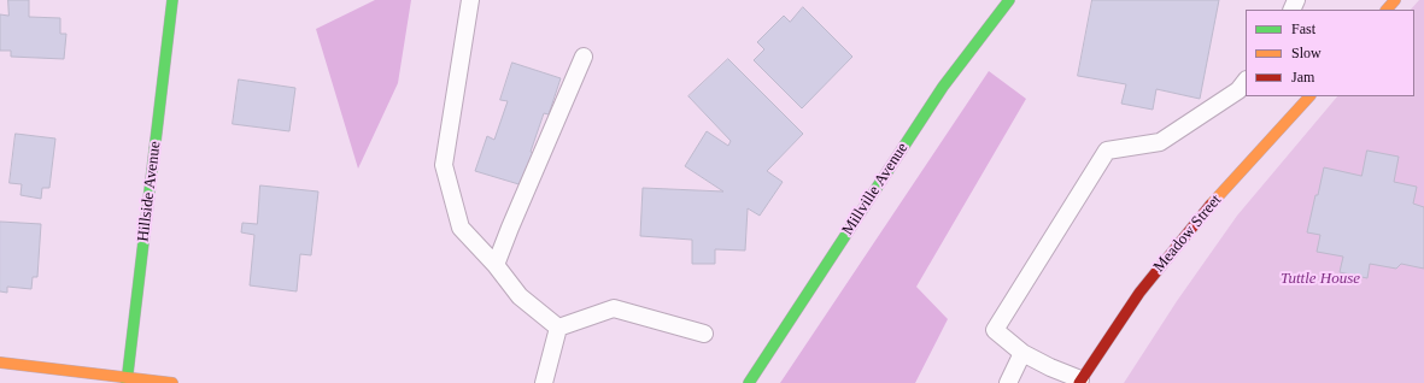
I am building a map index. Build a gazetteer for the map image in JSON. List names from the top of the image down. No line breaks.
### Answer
{"streets":{"street":["Millville Avenue","Hillside Avenue","Meadow Street"]},"parks":["Tuttle House"],"legend":["Fast","Slow","Jam"]}
